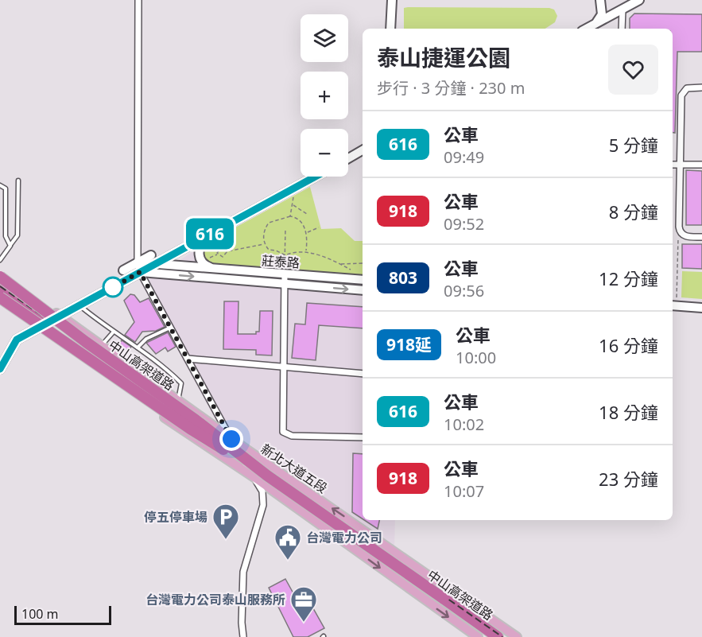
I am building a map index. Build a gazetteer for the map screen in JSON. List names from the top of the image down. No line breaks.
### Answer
{"streets":{"highway":["中山高架道路"],"main road":["莊泰路","新北大道五段"]},"places":{"parking":["停五停車場"],"public building":["台灣電力公司"],"office":["台灣電力公司泰山服務所"]},"lines":["bus line 616"],"scale_bar":"100 m","page":{"on_map":"616","map_buttons":["+","−"],"heading":["泰山捷運公園","步行 · 3 分鐘 · 230 m"],"list":[{"mark":"616","name":"公車","note":"09:49","value":"5 分鐘"},{"mark":"918","name":"公車","note":"09:52","value":"8 分鐘"},{"mark":"803","name":"公車","note":"09:56","value":"12 分鐘"},{"mark":"918延","name":"公車","note":"10:00","value":"16 分鐘"},{"mark":"616","name":"公車","note":"10:02","value":"18 分鐘"},{"mark":"918","name":"公車","note":"10:07","value":"23 分鐘"}],"scale":"100 m"}}
